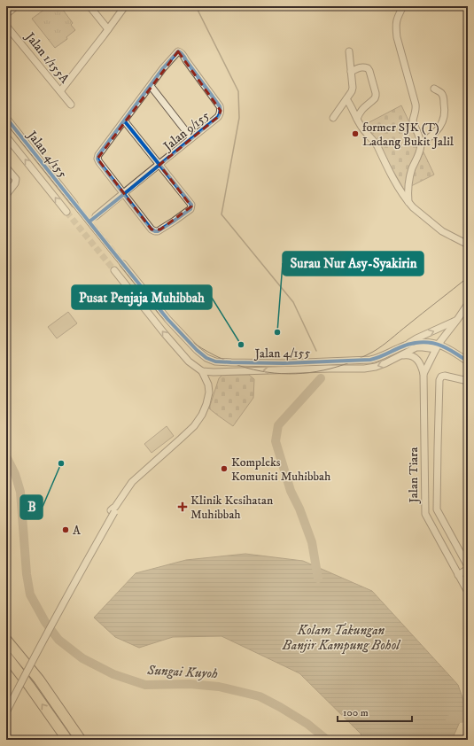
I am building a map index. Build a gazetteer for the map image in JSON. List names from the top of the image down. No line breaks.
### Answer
{"streets":{"street":["Jalan 1/155A","Jalan 9/155","Jalan 4/155","Jalan Tiara"]},"crossings":[["Jalan 4/155","Jalan Tiara"]],"water":["Kolam Takungan Banjir Kampung Bohol","Sungai Kuyoh"],"places":{"other":["former SJK (T) Ladang Bukit Jalil","Surau Nur Asy-Syakirin","Pusat Penjaja Muhibbah","B","Kompleks Komuniti Muhibbah","A"],"health":["Klinik Kesihatan Muhibbah"]},"scale_bar":"100 m"}
